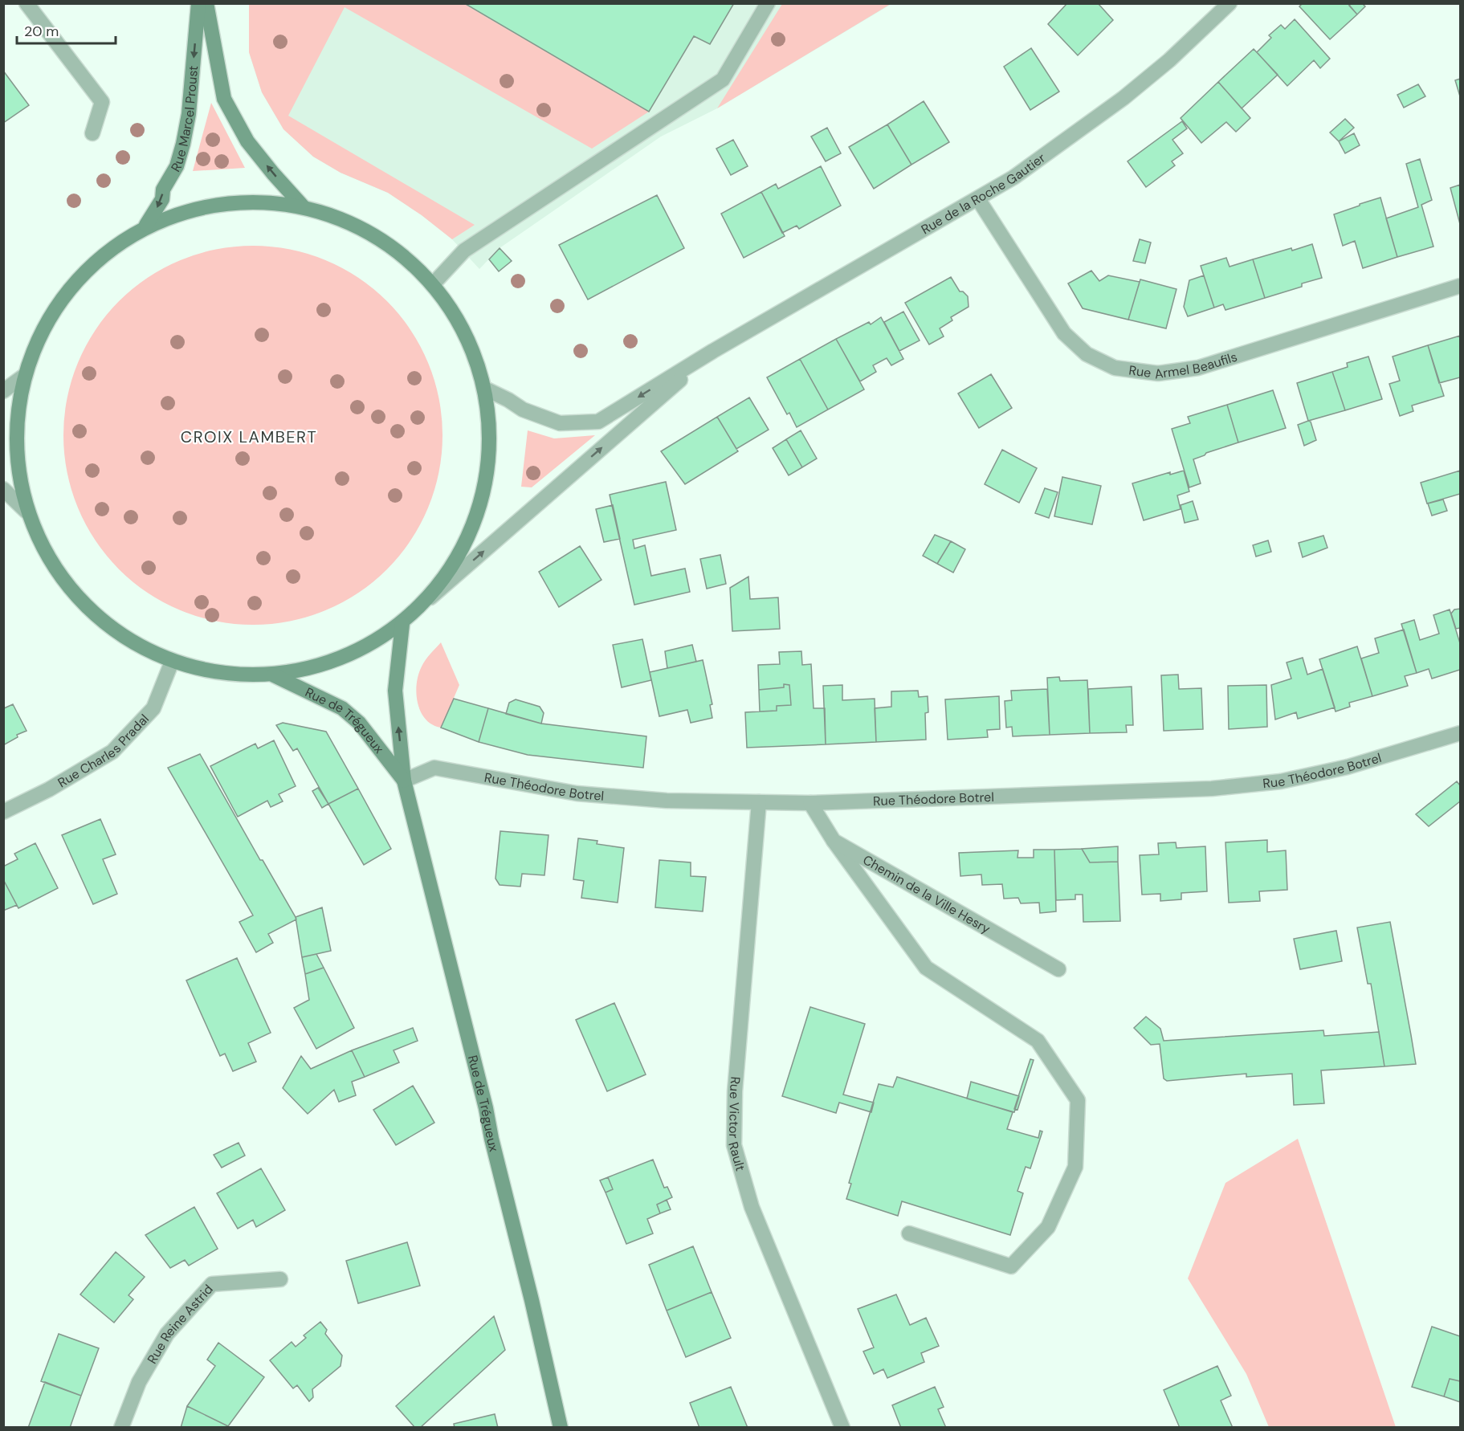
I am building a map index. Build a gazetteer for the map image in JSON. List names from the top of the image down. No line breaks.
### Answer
{"streets":{"main road":["Rue Marcel Proust","Rue de Trégueux"],"street":["Rue de la Roche Gautier","Rue Armel Beaufils","Rue Charles Pradal","Rue Théodore Botrel","Chemin de la Ville Hesry","Rue Victor Rault","Rue Reine Astrid"]},"crossings":[["Rue de la Roche Gautier","Rue Armel Beaufils"],["Rue de Trégueux","Rue Théodore Botrel"],["Rue Théodore Botrel","Chemin de la Ville Hesry"],["Rue Théodore Botrel","Rue Victor Rault"]],"districts":["CROIX LAMBERT"],"scale_bar":"20 m"}
